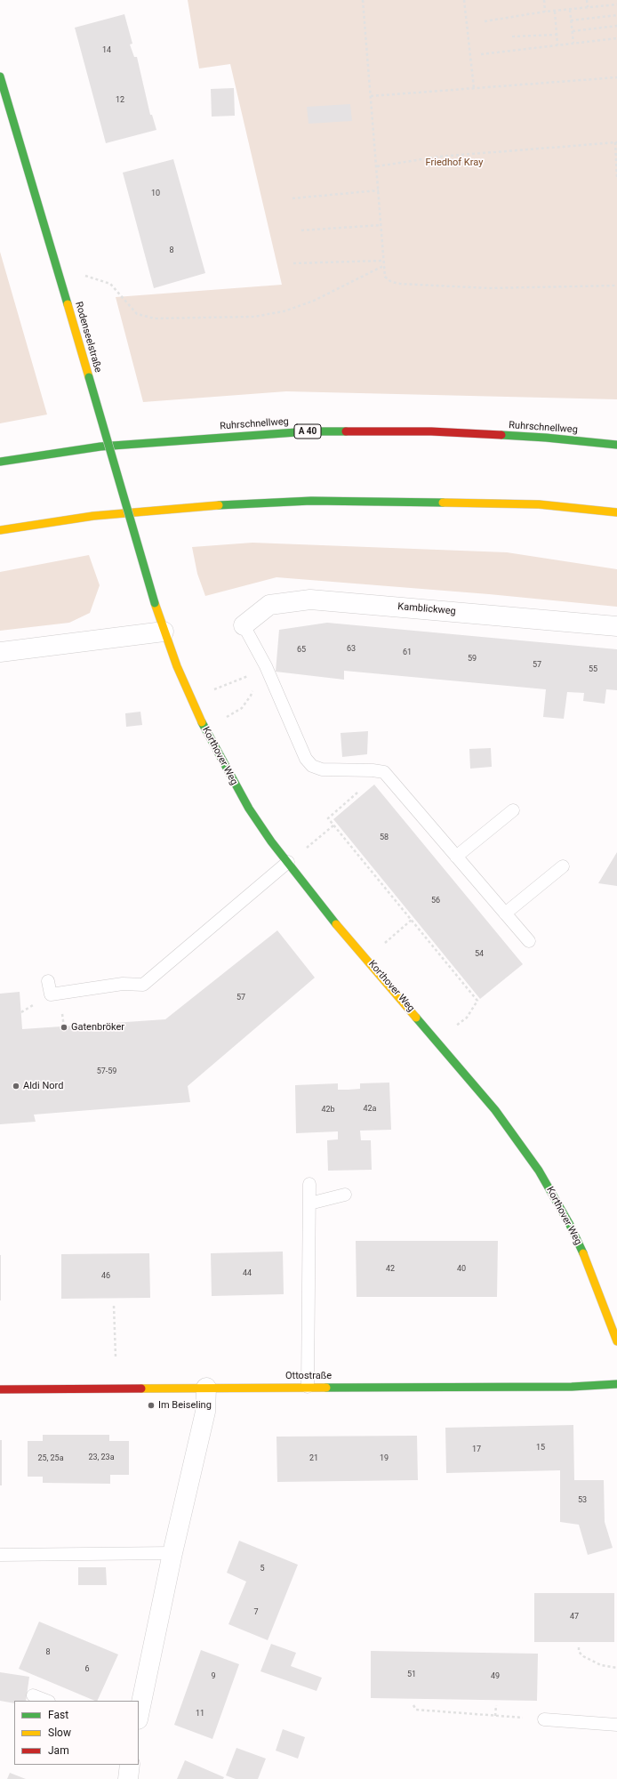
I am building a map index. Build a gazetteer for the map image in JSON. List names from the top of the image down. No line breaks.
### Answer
{"streets":{"main road":["Rodenseelstraße","Ruhrschnellweg","A 40","Korthover Weg","Ottostraße"],"street":["Kamblickweg"]},"crossings":[["Rodenseelstraße","Korthover Weg"]],"parks":["Friedhof Kray"],"places":["Gatenbröker","Aldi Nord","Im Beiseling"],"house_numbers":["14","12","10","8","63","65","61","59","57","55","58","56","54","57","57-59","42a","42b","42","40","44","46","15","17","23, 23a","25, 25a","21","19","53","5","7","47","8","6","51","9","49","11"],"legend":["Fast","Slow","Jam"]}
